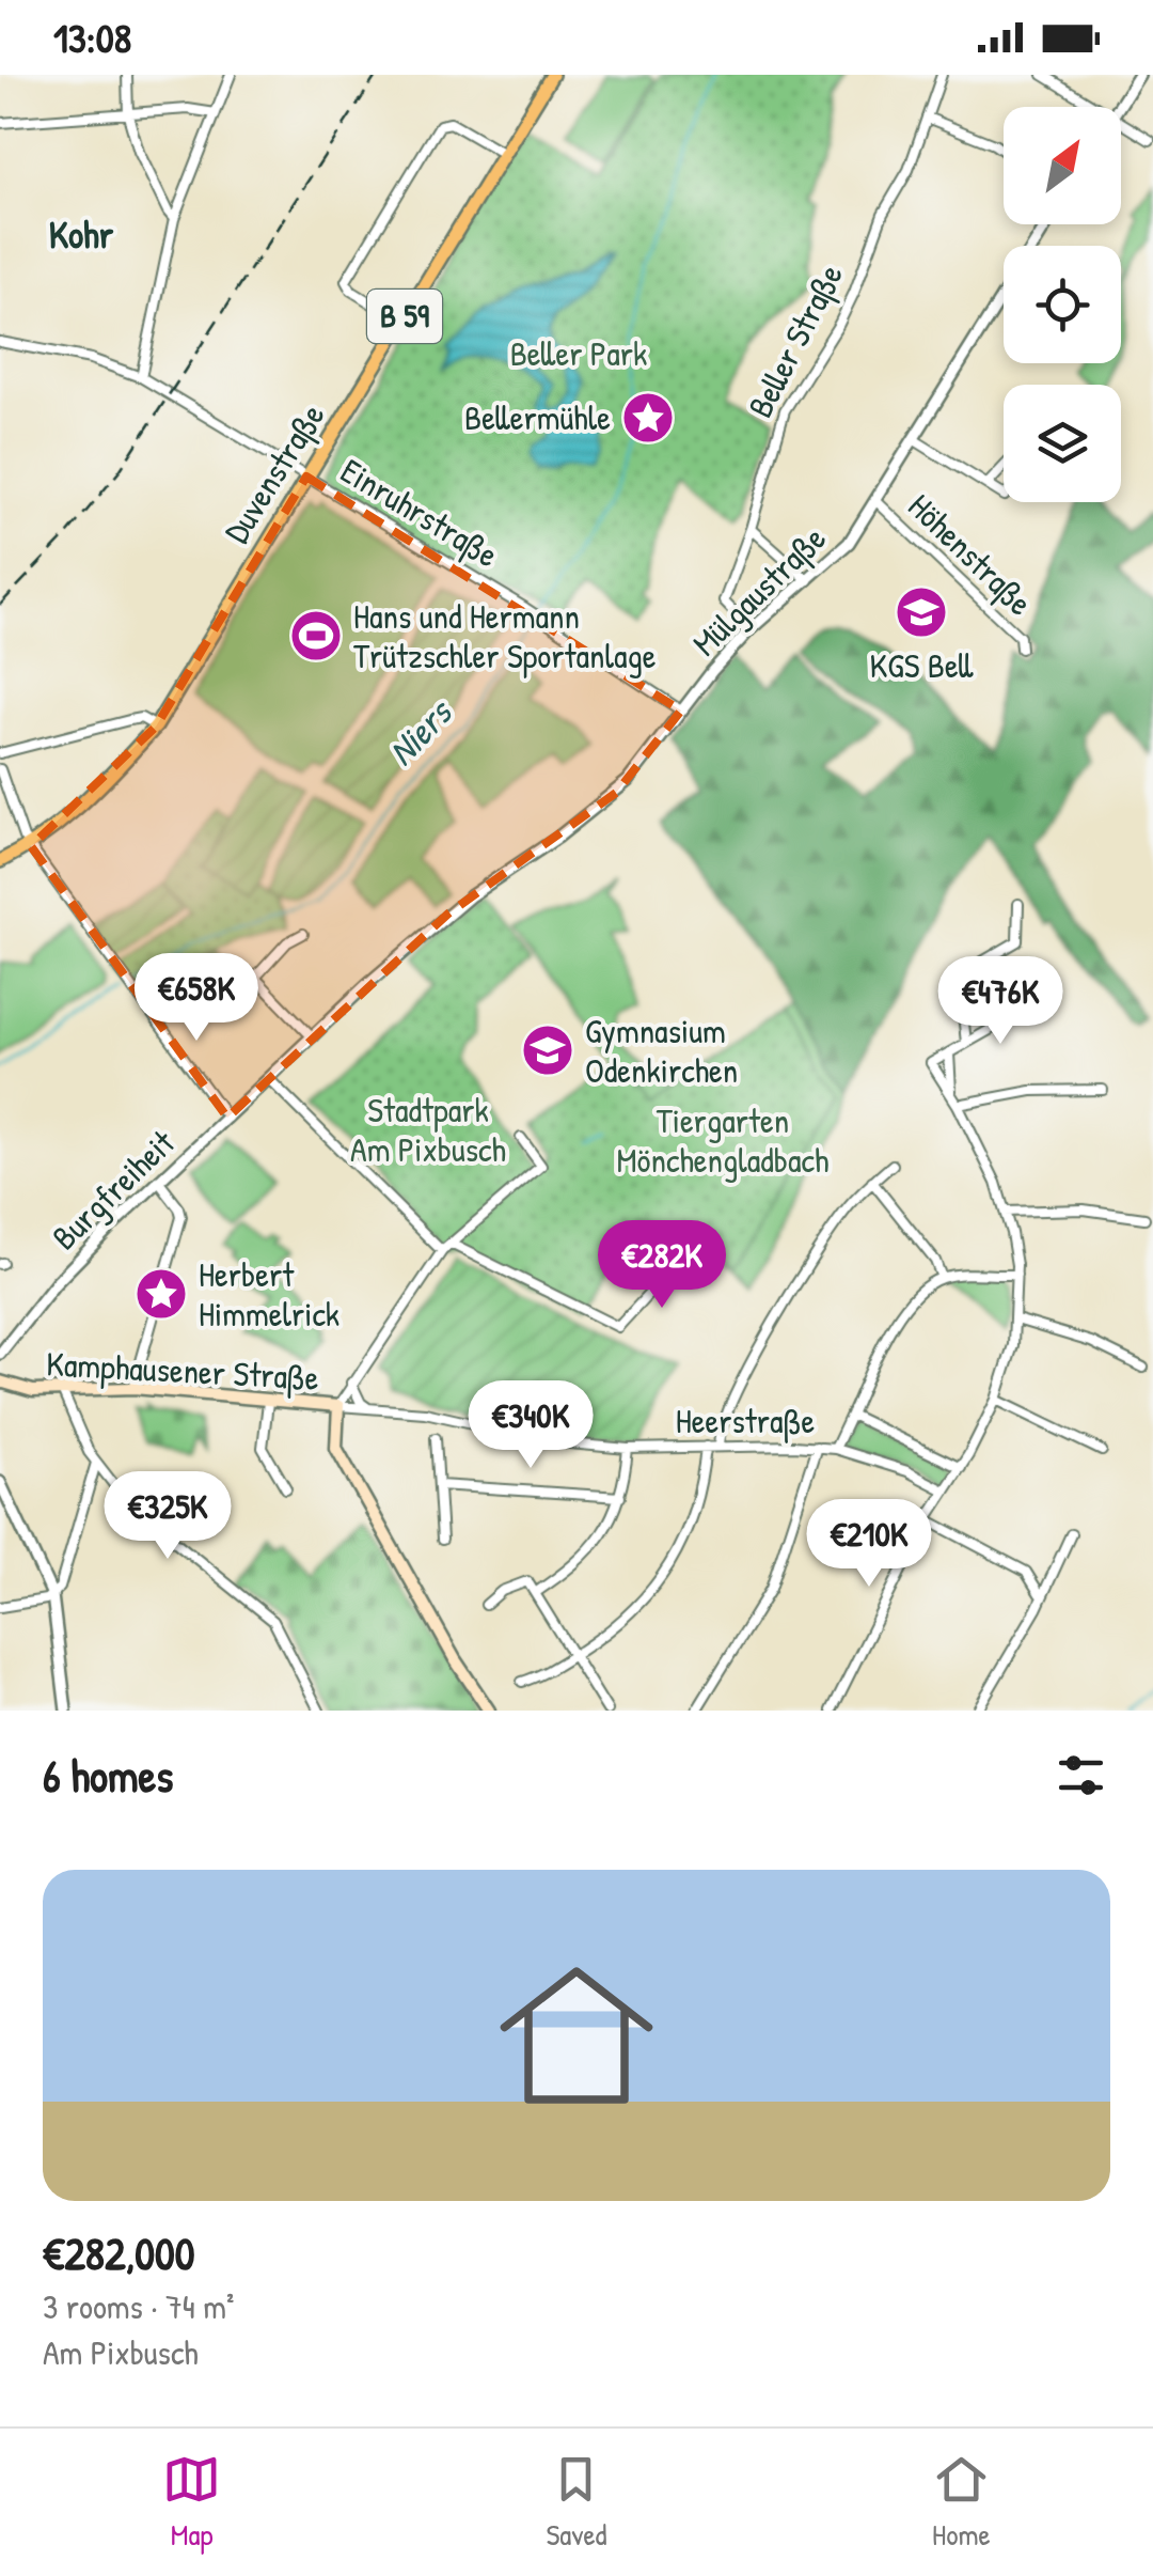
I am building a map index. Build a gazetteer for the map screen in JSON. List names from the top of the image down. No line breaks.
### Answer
{"streets":{"main road":["B 59","Duvenstraße","Kamphausener Straße"],"street":["Beller Straße","Einruhrstraße","Höhenstraße","Mülgaustraße","Burgfreiheit","Heerstraße"]},"crossings":[["Beller Straße","Mülgaustraße"],["Duvenstraße","Einruhrstraße"],["Einruhrstraße","Mülgaustraße"],["Höhenstraße","Mülgaustraße"],["Mülgaustraße","Burgfreiheit"],["Kamphausener Straße","Heerstraße"]],"districts":["Kohr"],"water":["Niers"],"parks":["Beller Park","Stadtpark Am Pixbusch","Tiergarten Mönchengladbach"],"places":{"place":["Bellermühle","Herbert Himmelrick"],"school or university":["KGS Bell","Gymnasium Odenkirchen"],"sports":["Hans und Hermann Trützschler Sportanlage"]},"north":"top right","page":{"status":"13:08","price":["€658K","€476K","€282K","€340K","€325K","€210K"],"heading":"6 homes","list":[{"name":"€282,000","note":"3 rooms · 74 m² · Am Pixbusch"}],"tabs":["Map","Saved","Home"]}}
